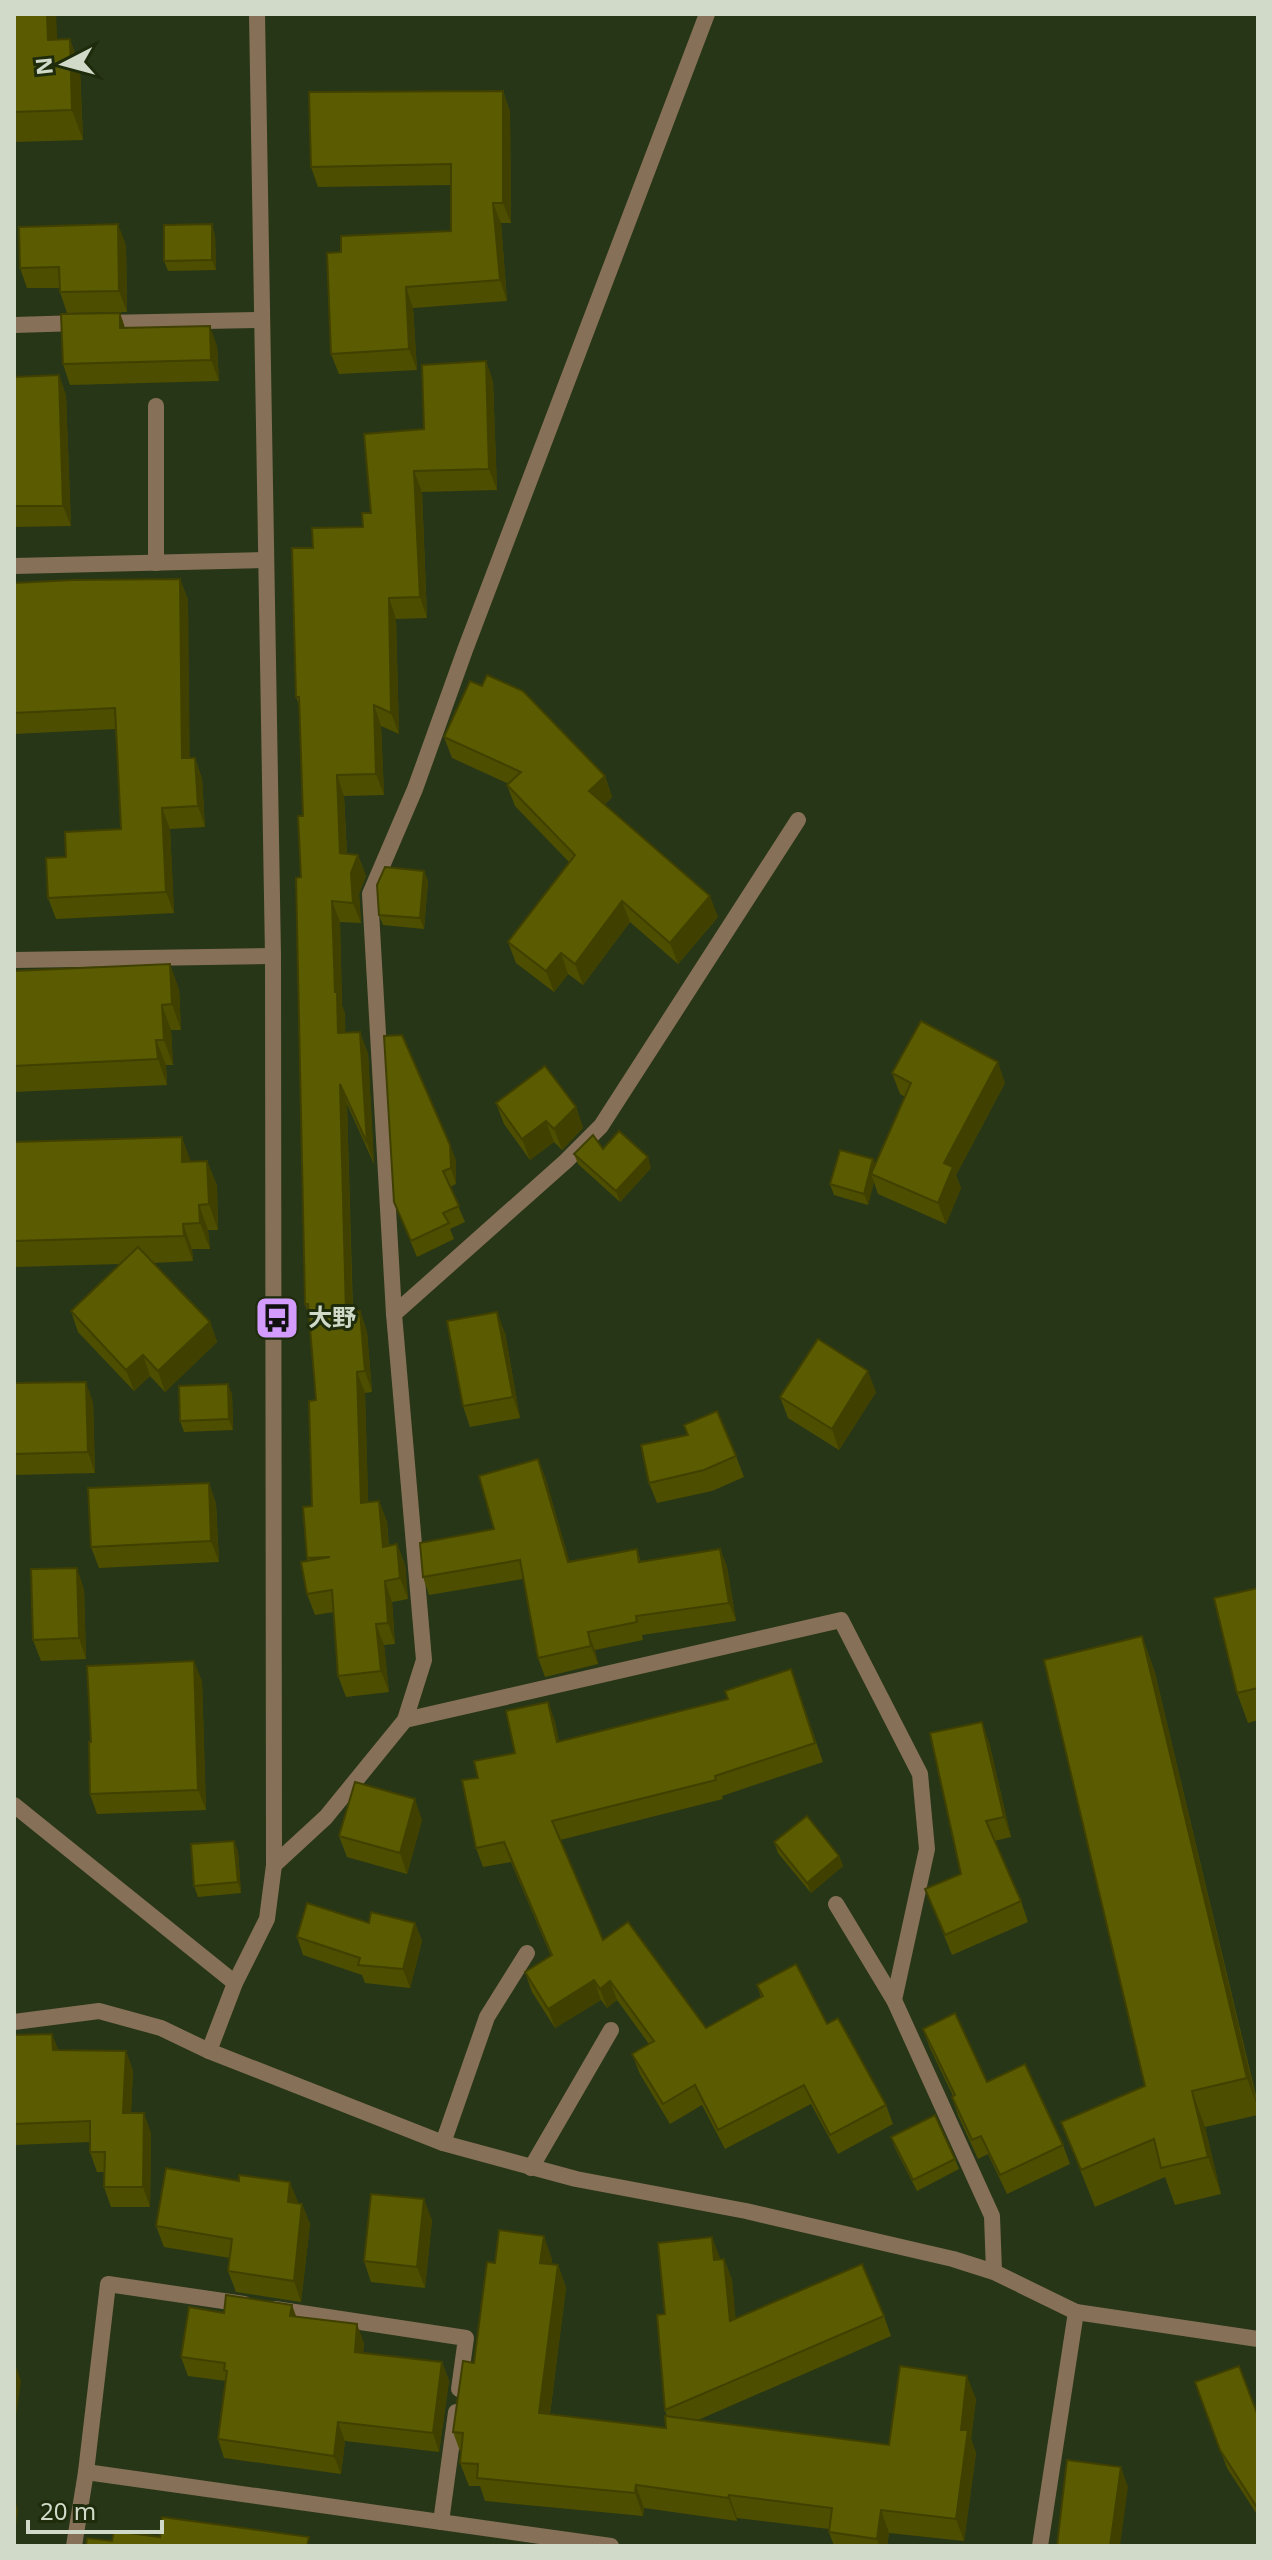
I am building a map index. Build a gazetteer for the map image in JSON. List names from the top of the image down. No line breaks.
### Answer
{"places":{"bus stop":["大野"]},"scale_bar":"20 m","north":"left"}
